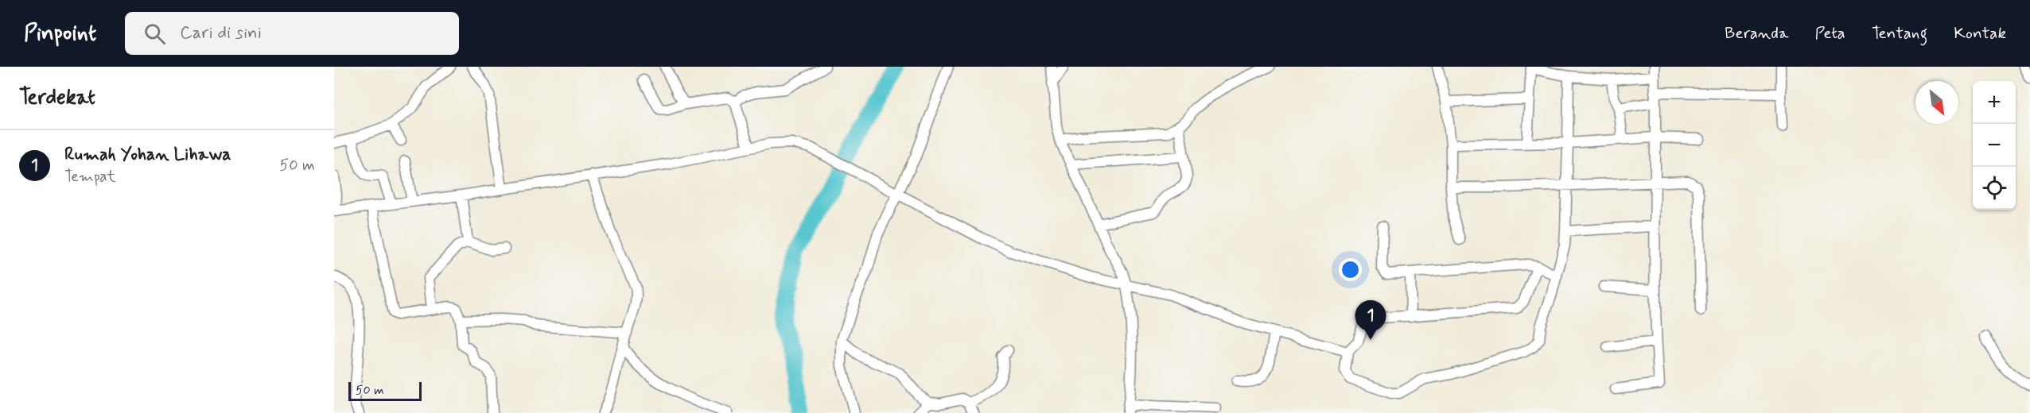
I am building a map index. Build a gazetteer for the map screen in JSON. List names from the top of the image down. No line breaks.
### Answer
{"scale_bar":"50 m","north":"bottom right","page":{"header":"Pinpoint","search":"Cari di sini","nav":["Beranda","Peta","Tentang","Kontak"],"heading":"Terdekat","map_buttons":["+","−"],"list":[{"mark":"1","name":"Rumah Yohan Lihawa","note":"Tempat","value":"50 m"}],"pins":"1","scale":"50 m"}}
